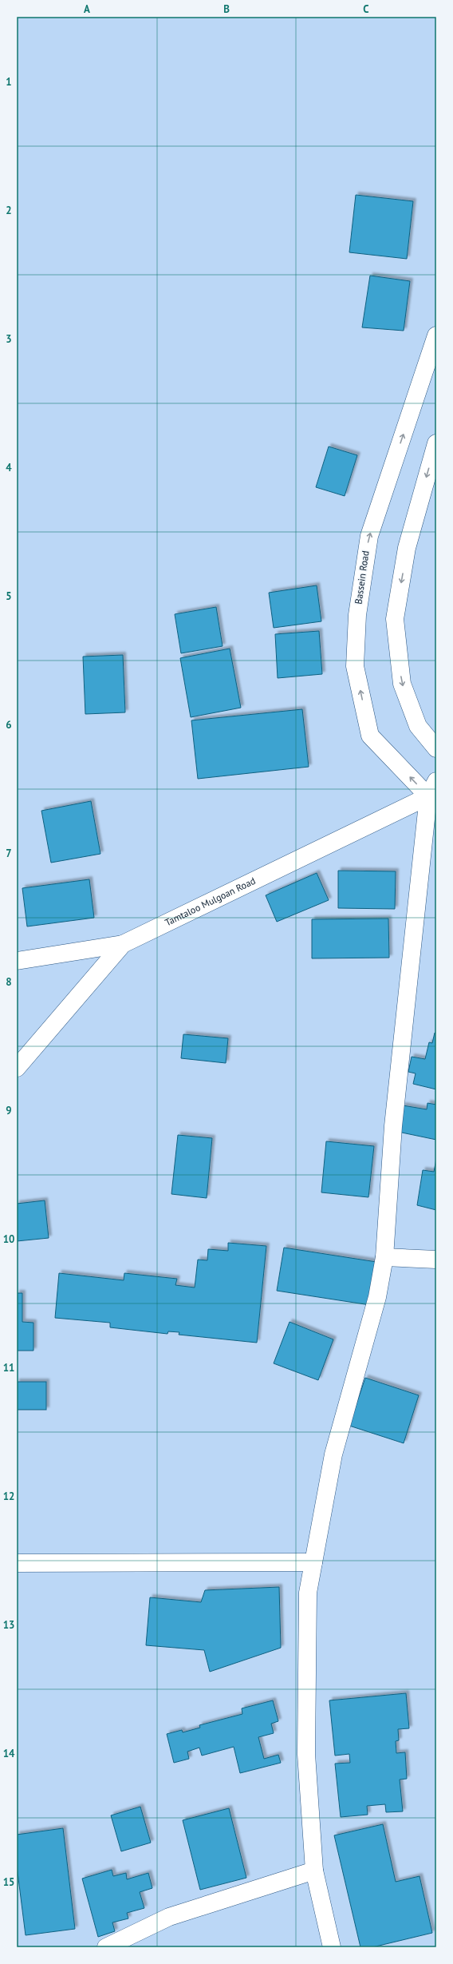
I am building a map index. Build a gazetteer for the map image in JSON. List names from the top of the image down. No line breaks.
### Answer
{"streets":{"street":["Bassein Road","Tamtaloo Mulgoan Road"]},"crossings":[["Bassein Road","Tamtaloo Mulgoan Road"]],"grid":{"columns":["A","B","C"],"rows":["1","2","3","4","5","6","7","8","9","10","11","12","13","14","15"]}}
